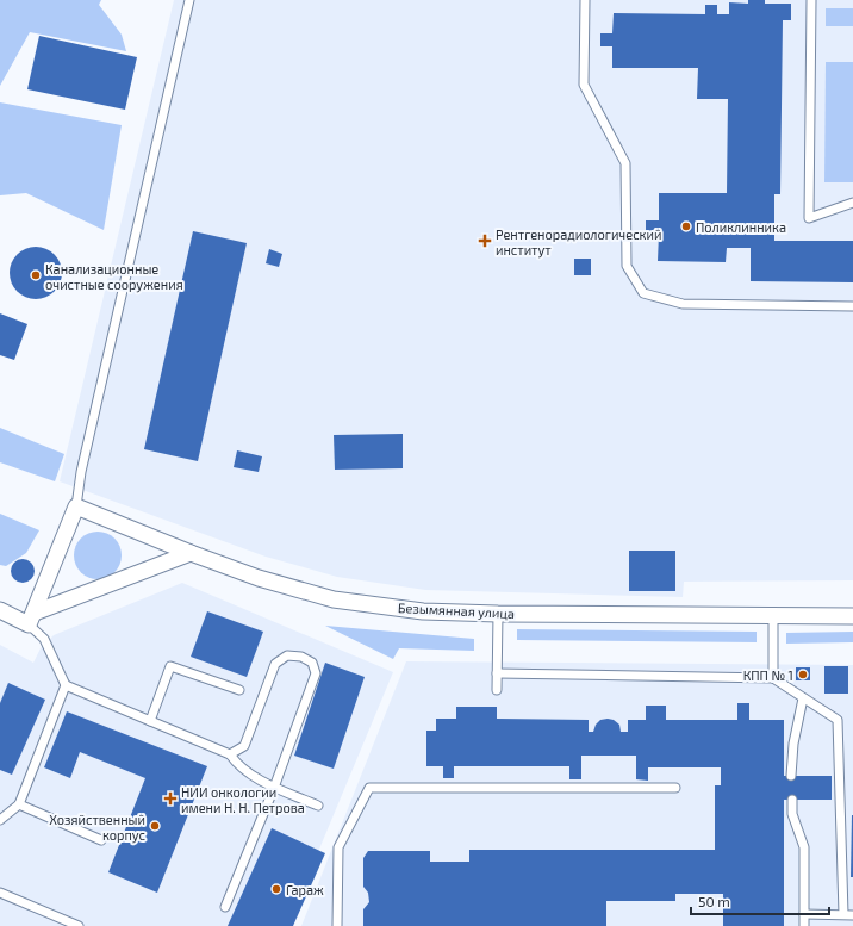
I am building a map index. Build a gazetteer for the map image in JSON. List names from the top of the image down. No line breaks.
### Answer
{"streets":{"street":["Безымянная улица"]},"places":{"other":["Поликлинника","Канализационные очистные сооружения","КПП № 1","Хозяйственный корпус","Гараж"],"health":["Рентгенорадиологический институт","НИИ онкологии имени Н. Н. Петрова"]},"scale_bar":"50 m"}
